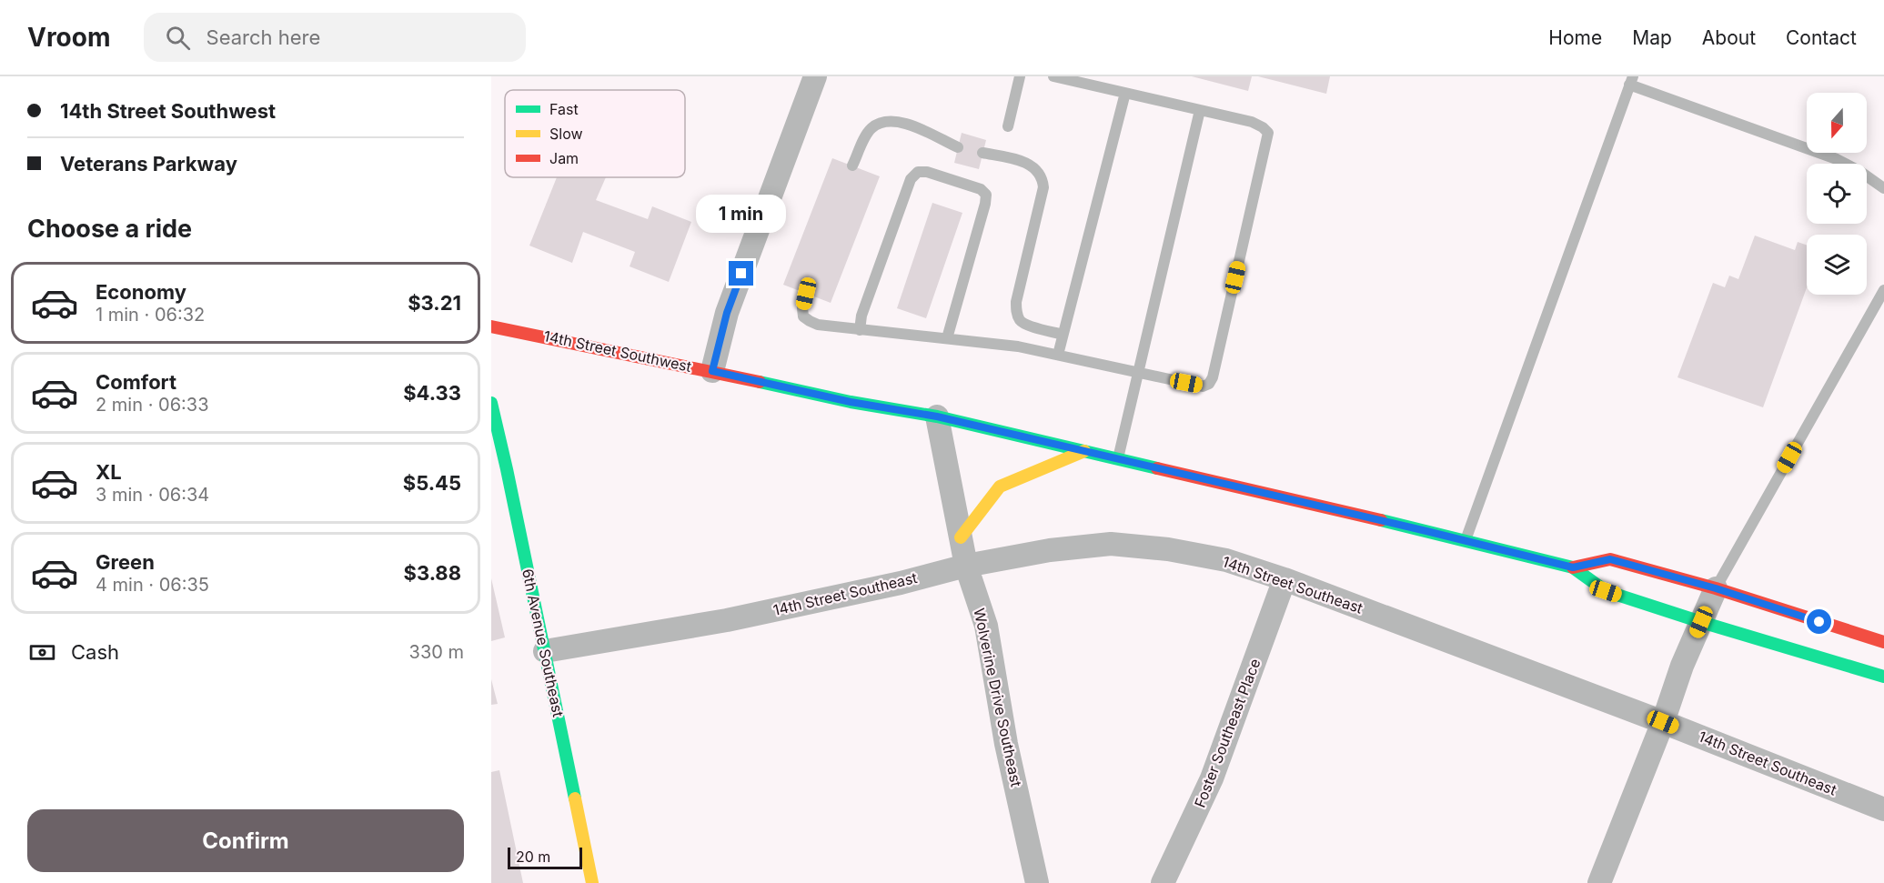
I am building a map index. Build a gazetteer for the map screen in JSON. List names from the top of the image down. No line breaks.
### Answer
{"streets":{"main road":["14th Street Southwest","6th Avenue Southeast"],"street":["14th Street Southeast","Wolverine Drive Southeast","Foster Southeast Place"]},"crossings":[["14th Street Southwest","Wolverine Drive Southeast"],["14th Street Southeast","6th Avenue Southeast"],["14th Street Southeast","Wolverine Drive Southeast"],["14th Street Southeast","Foster Southeast Place"]],"legend":["Fast","Slow","Jam"],"scale_bar":"20 m","north":"bottom","page":{"header":"Vroom","search":"Search here","nav":["Home","Map","About","Contact"],"banner":["14th Street Southwest","Veterans Parkway"],"bubble":"1 min","heading":"Choose a ride","list":[{"name":"Economy","note":"1 min · 06:32","value":"$3.21"},{"name":"Comfort","note":"2 min · 06:33","value":"$4.33"},{"name":"XL","note":"3 min · 06:34","value":"$5.45"},{"name":"Green","note":"4 min · 06:35","value":"$3.88"}],"pay":["Cash","330 m"],"buttons":"Confirm","scale":"20 m"}}
